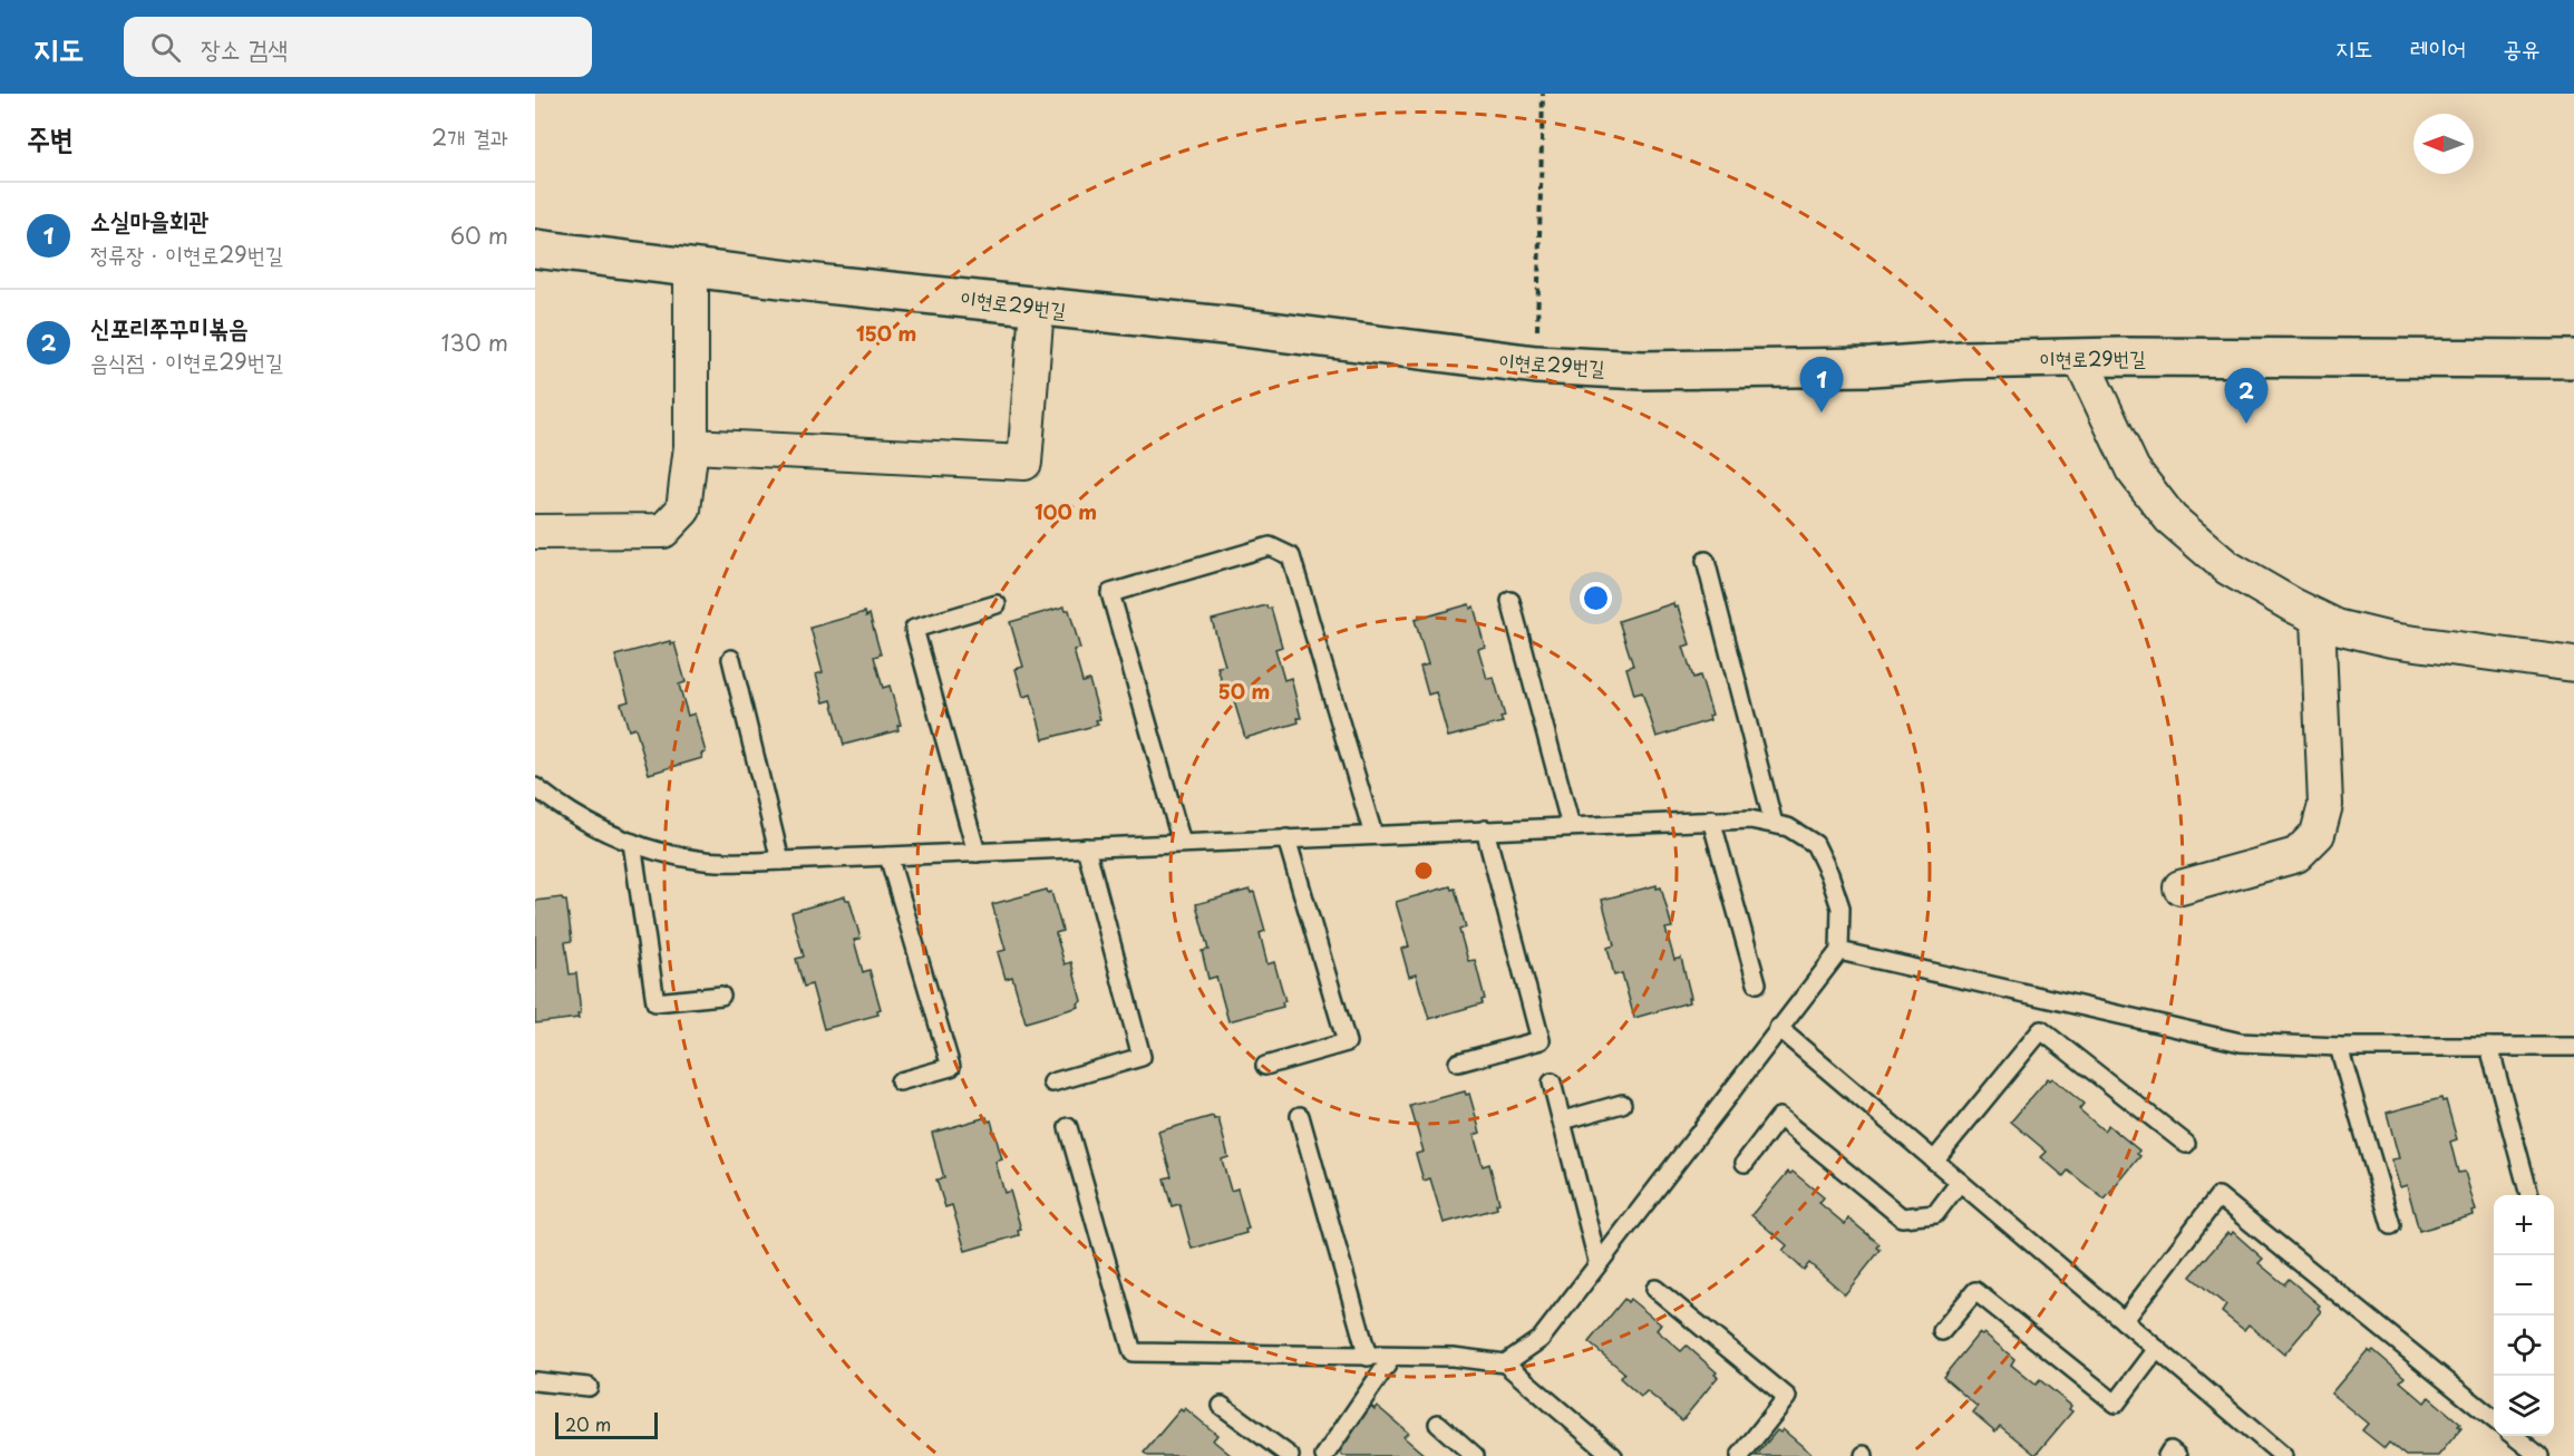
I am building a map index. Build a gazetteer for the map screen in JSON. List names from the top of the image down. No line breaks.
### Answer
{"streets":{"street":["이현로29번길"]},"scale_bar":"20 m","north":"left","page":{"header":"지도","search":"장소 검색","nav":["지도","레이어","공유"],"heading":["주변","2개 결과"],"list":[{"mark":"1","name":"소실마을회관","note":"정류장 · 이현로29번길","value":"60 m"},{"mark":"2","name":"신포리쭈꾸미볶음","note":"음식점 · 이현로29번길","value":"130 m"}],"pins":["1","2"],"map_buttons":["+","−"],"scale":"20 m"},"rings":["150 m","100 m","50 m"]}
